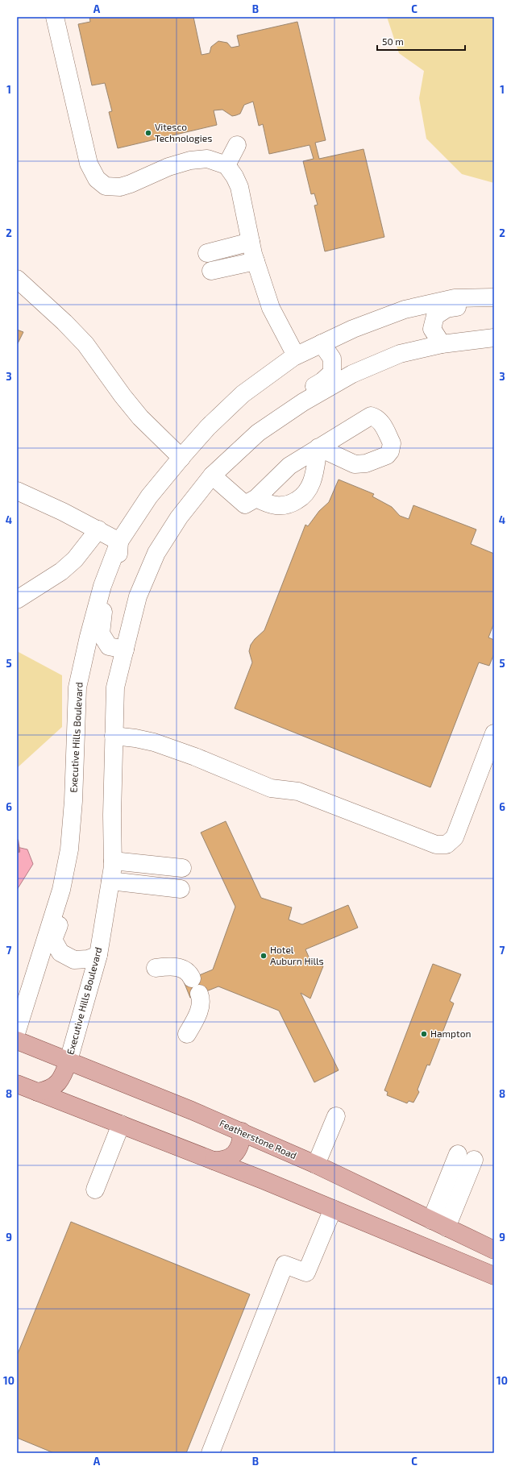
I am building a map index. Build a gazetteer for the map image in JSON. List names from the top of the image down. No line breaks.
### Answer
{"streets":{"main road":["Featherstone Road"],"street":["Executive Hills Boulevard"]},"crossings":[["Executive Hills Boulevard","Featherstone Road"]],"places":["Vitesco Technologies","Hotel Auburn Hills","Hampton"],"scale_bar":"50 m","grid":{"columns":["A","B","C"],"rows":["1","2","3","4","5","6","7","8","9","10"]}}
